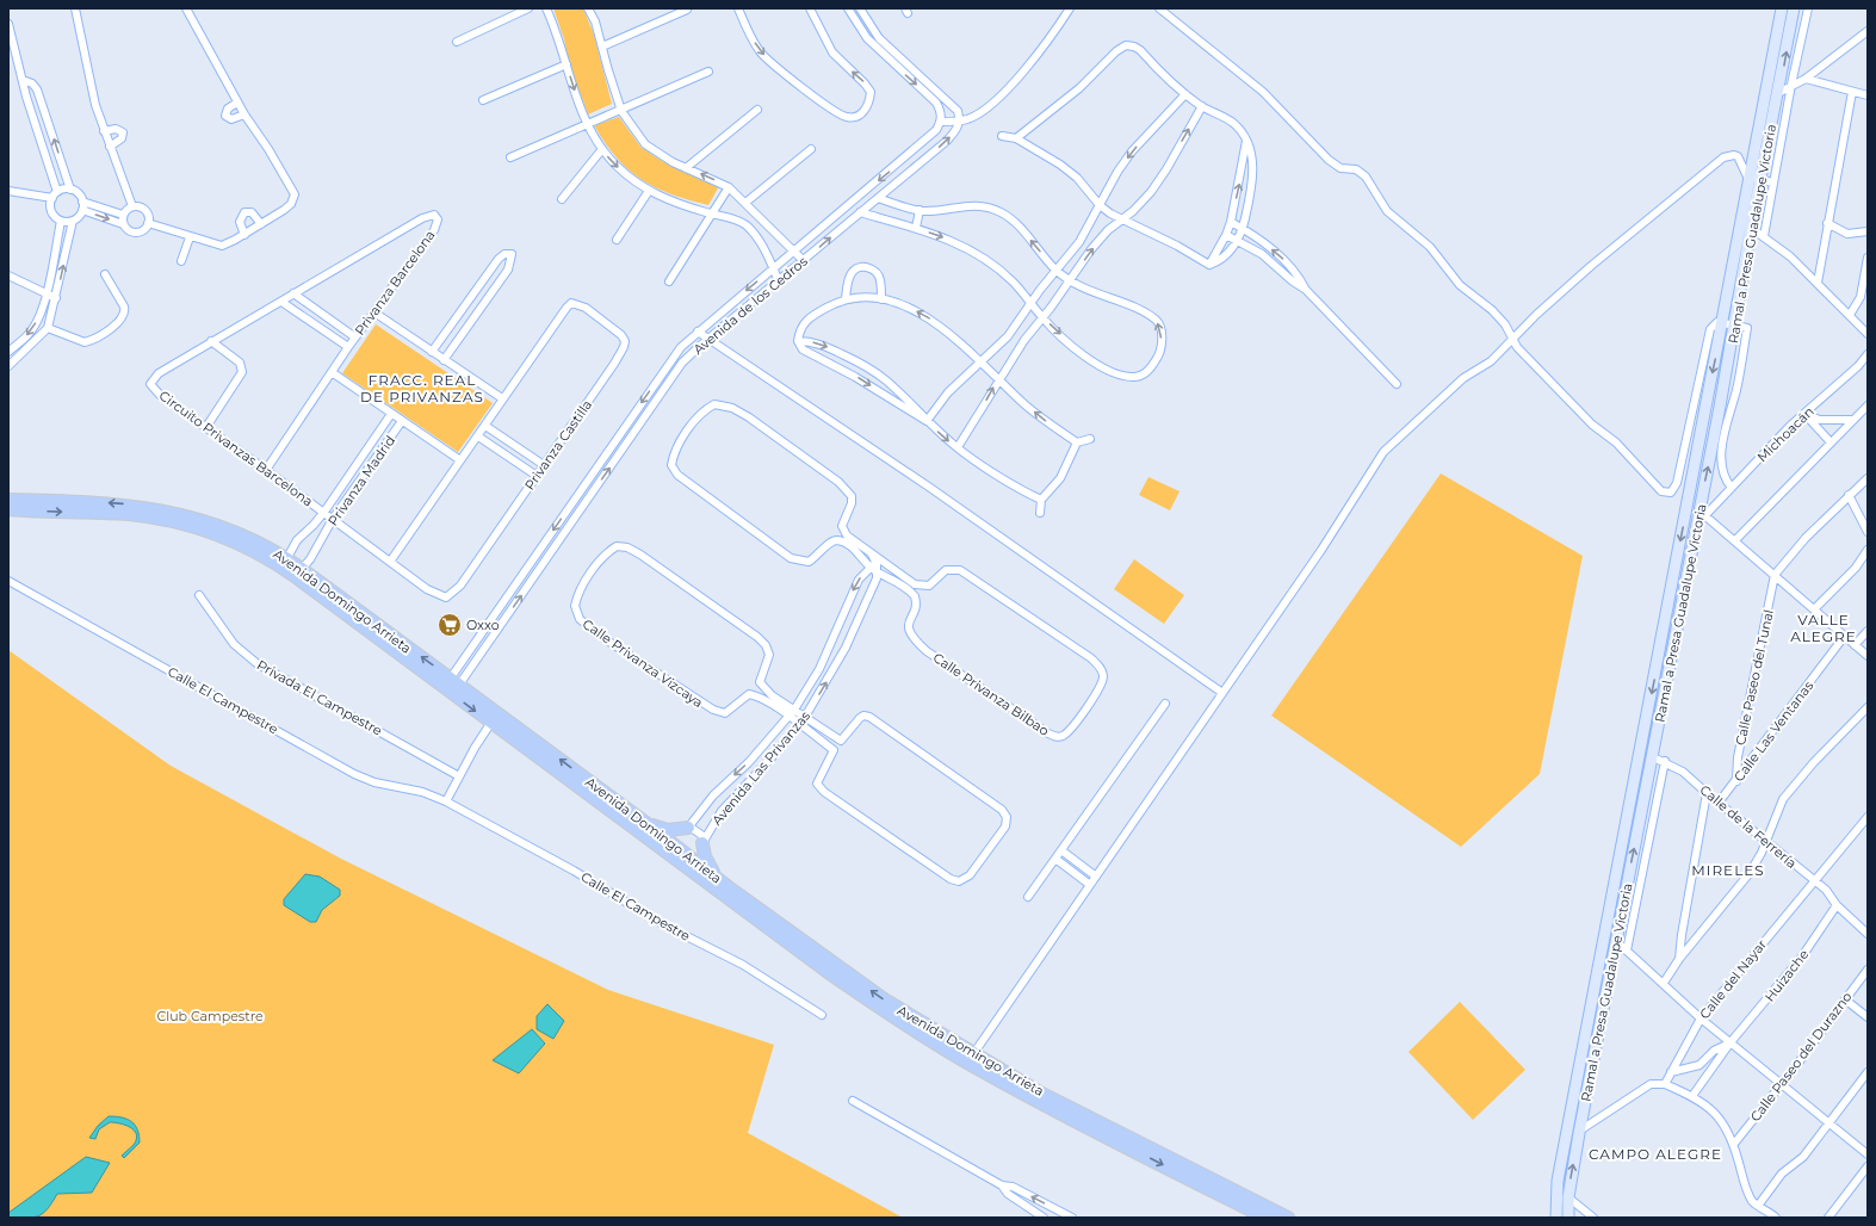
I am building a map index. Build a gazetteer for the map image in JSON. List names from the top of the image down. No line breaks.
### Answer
{"streets":{"main road":["Ramal a Presa Guadalupe Victoria","Avenida Domingo Arrieta"],"street":["Privanza Barcelona","Avenida de los Cedros","Michoacán","Privanza Castilla","Circuito Privanzas Barcelona","Privanza Madrid","Calle Privanza Vizcaya","Calle Paseo del Tunal","Calle Privanza Bilbao","Privada El Campestre","Calle El Campestre","Calle Las Ventanas","Avenida Las Privanzas","Calle de la Ferrería","Huizache","Calle del Nayar","Calle Paseo del Durazno"]},"crossings":[["Ramal a Presa Guadalupe Victoria","Michoacán"],["Ramal a Presa Guadalupe Victoria","Calle de la Ferrería"],["Privanza Barcelona","Circuito Privanzas Barcelona"],["Avenida de los Cedros","Avenida Domingo Arrieta"],["Privanza Castilla","Circuito Privanzas Barcelona"],["Privanza Castilla","Privanza Madrid"],["Circuito Privanzas Barcelona","Privanza Madrid"],["Privanza Madrid","Avenida Domingo Arrieta"],["Calle Privanza Vizcaya","Avenida Las Privanzas"],["Calle Paseo del Tunal","Calle Las Ventanas"],["Calle Privanza Bilbao","Avenida Las Privanzas"],["Calle Las Ventanas","Calle de la Ferrería"],["Calle de la Ferrería","Huizache"],["Calle de la Ferrería","Calle del Nayar"]],"districts":["FRACC. REAL DE PRIVANZAS","VALLE ALEGRE","MIRELES","CAMPO ALEGRE"],"parks":["Club Campestre"],"places":{"supermarket":["Oxxo"]}}
